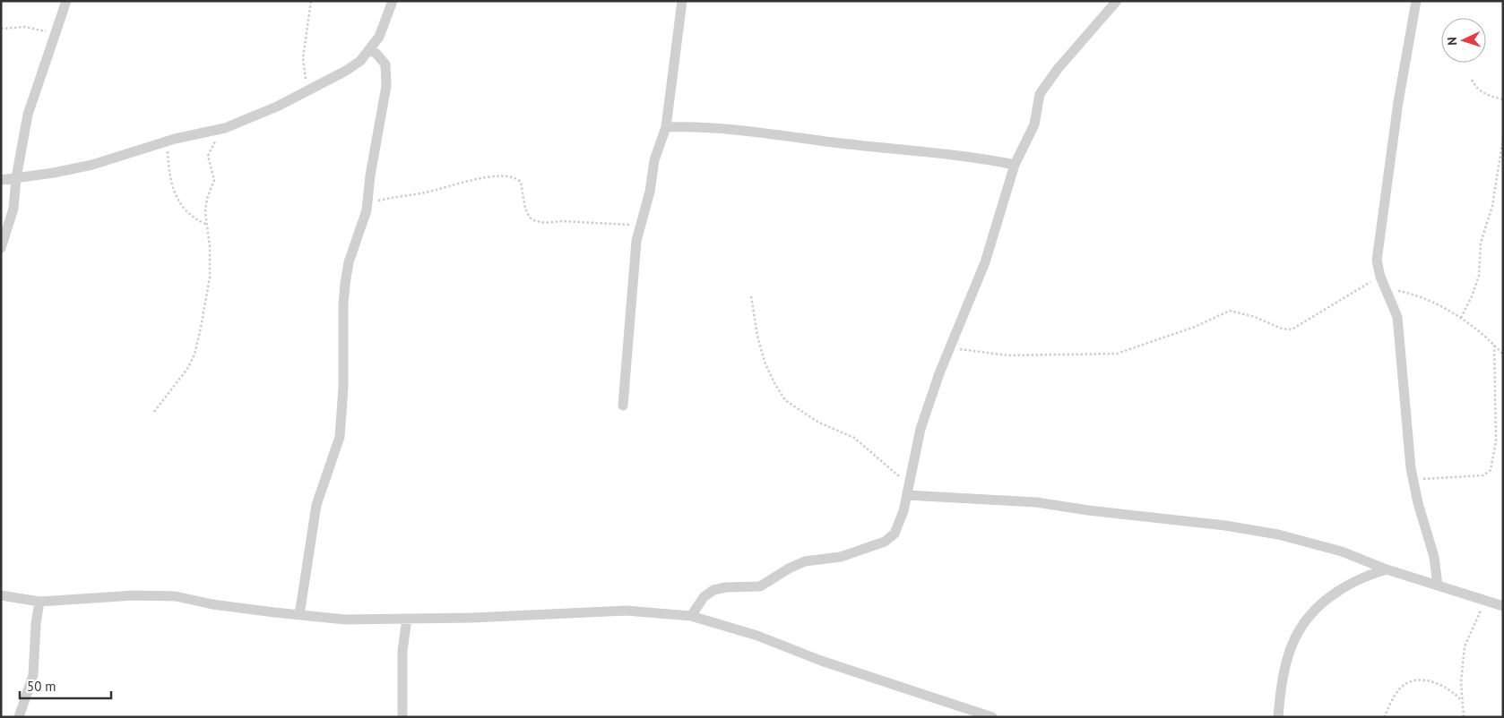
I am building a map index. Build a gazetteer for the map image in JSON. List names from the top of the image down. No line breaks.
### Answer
{"scale_bar":"50 m","north":"left"}
